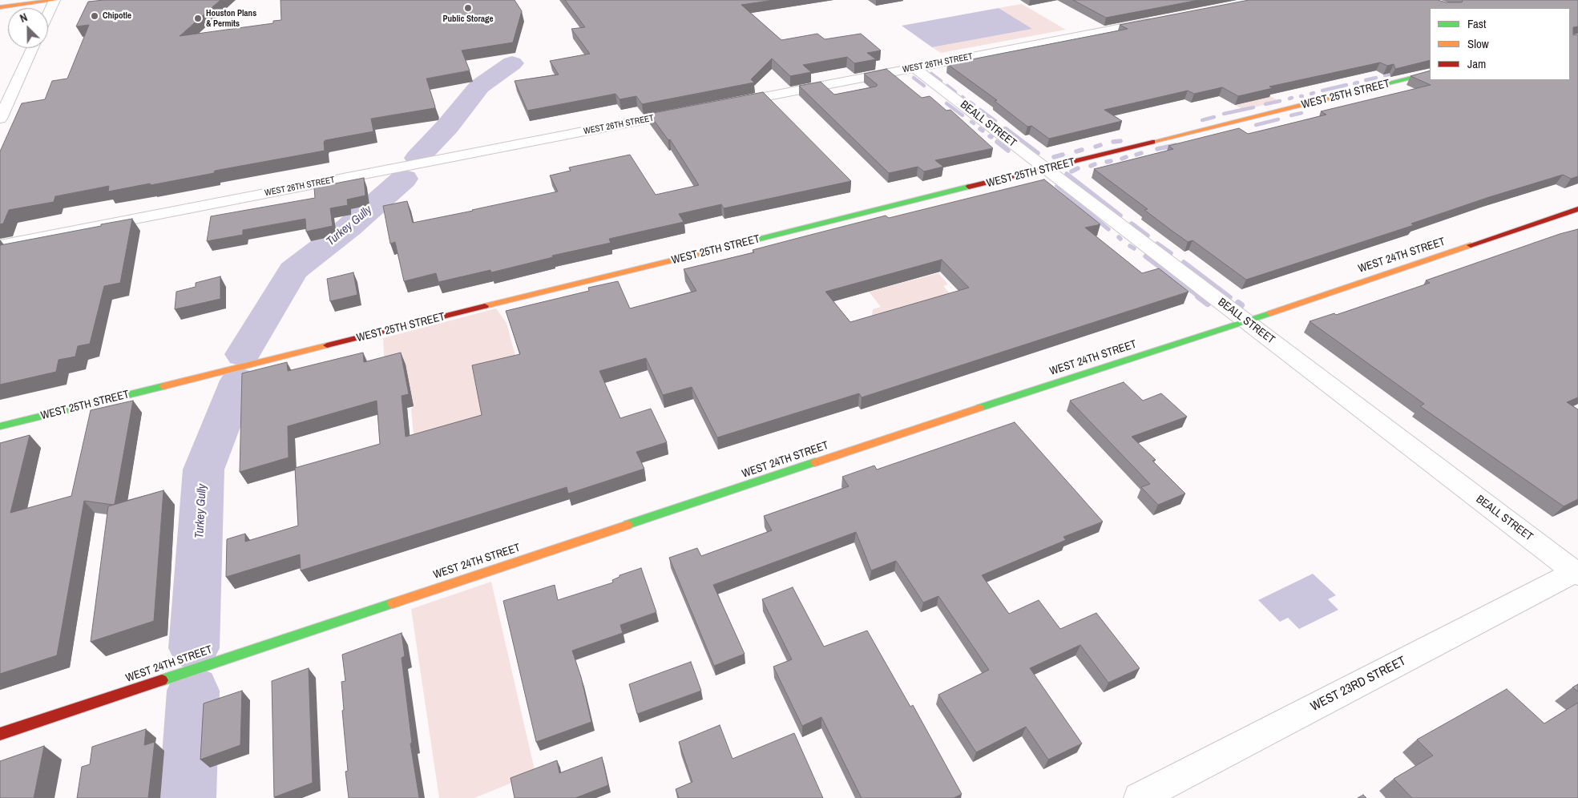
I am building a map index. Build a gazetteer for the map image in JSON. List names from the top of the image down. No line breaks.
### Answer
{"streets":{"street":["WEST 26TH STREET","WEST 25TH STREET","BEALL STREET","WEST 24TH STREET","WEST 23RD STREET"]},"crossings":[["WEST 26TH STREET","BEALL STREET"],["WEST 25TH STREET","BEALL STREET"],["BEALL STREET","WEST 24TH STREET"],["BEALL STREET","WEST 23RD STREET"]],"water":["Turkey Gully"],"places":["Public Storage","Chipotle","Houston Plans & Permits"],"legend":["Fast","Slow","Jam"],"north":"top left"}
